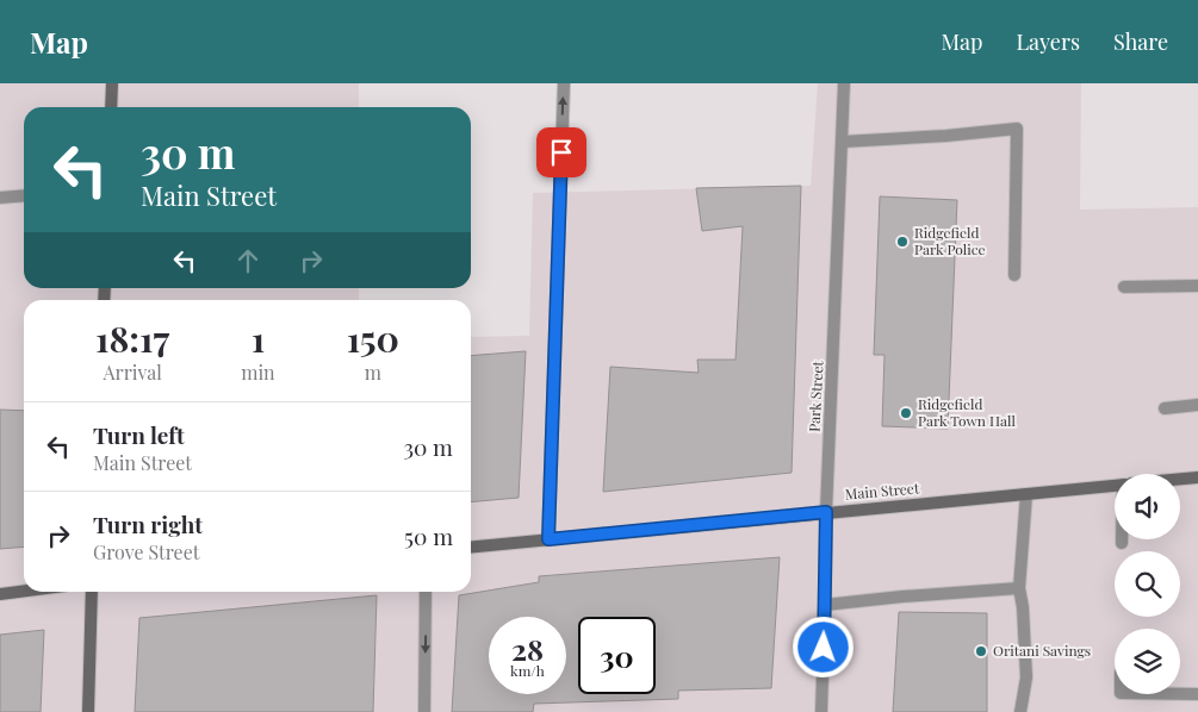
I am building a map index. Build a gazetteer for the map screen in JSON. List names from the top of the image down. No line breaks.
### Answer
{"streets":{"street":["Park Street","Main Street"]},"crossings":[["Park Street","Main Street"]],"places":["Ridgefield Park Police","Ridgefield Park Town Hall","Oritani Savings"],"page":{"header":"Map","nav":["Map","Layers","Share"],"turn":["30 m","Main Street"],"eta":["18:17","Arrival","1","min","150","m"],"list":[{"name":"Turn left","note":"Main Street","value":"30 m"},{"name":"Turn right","note":"Grove Street","value":"50 m"}],"speed":"28 km/h","limit":"30"}}
